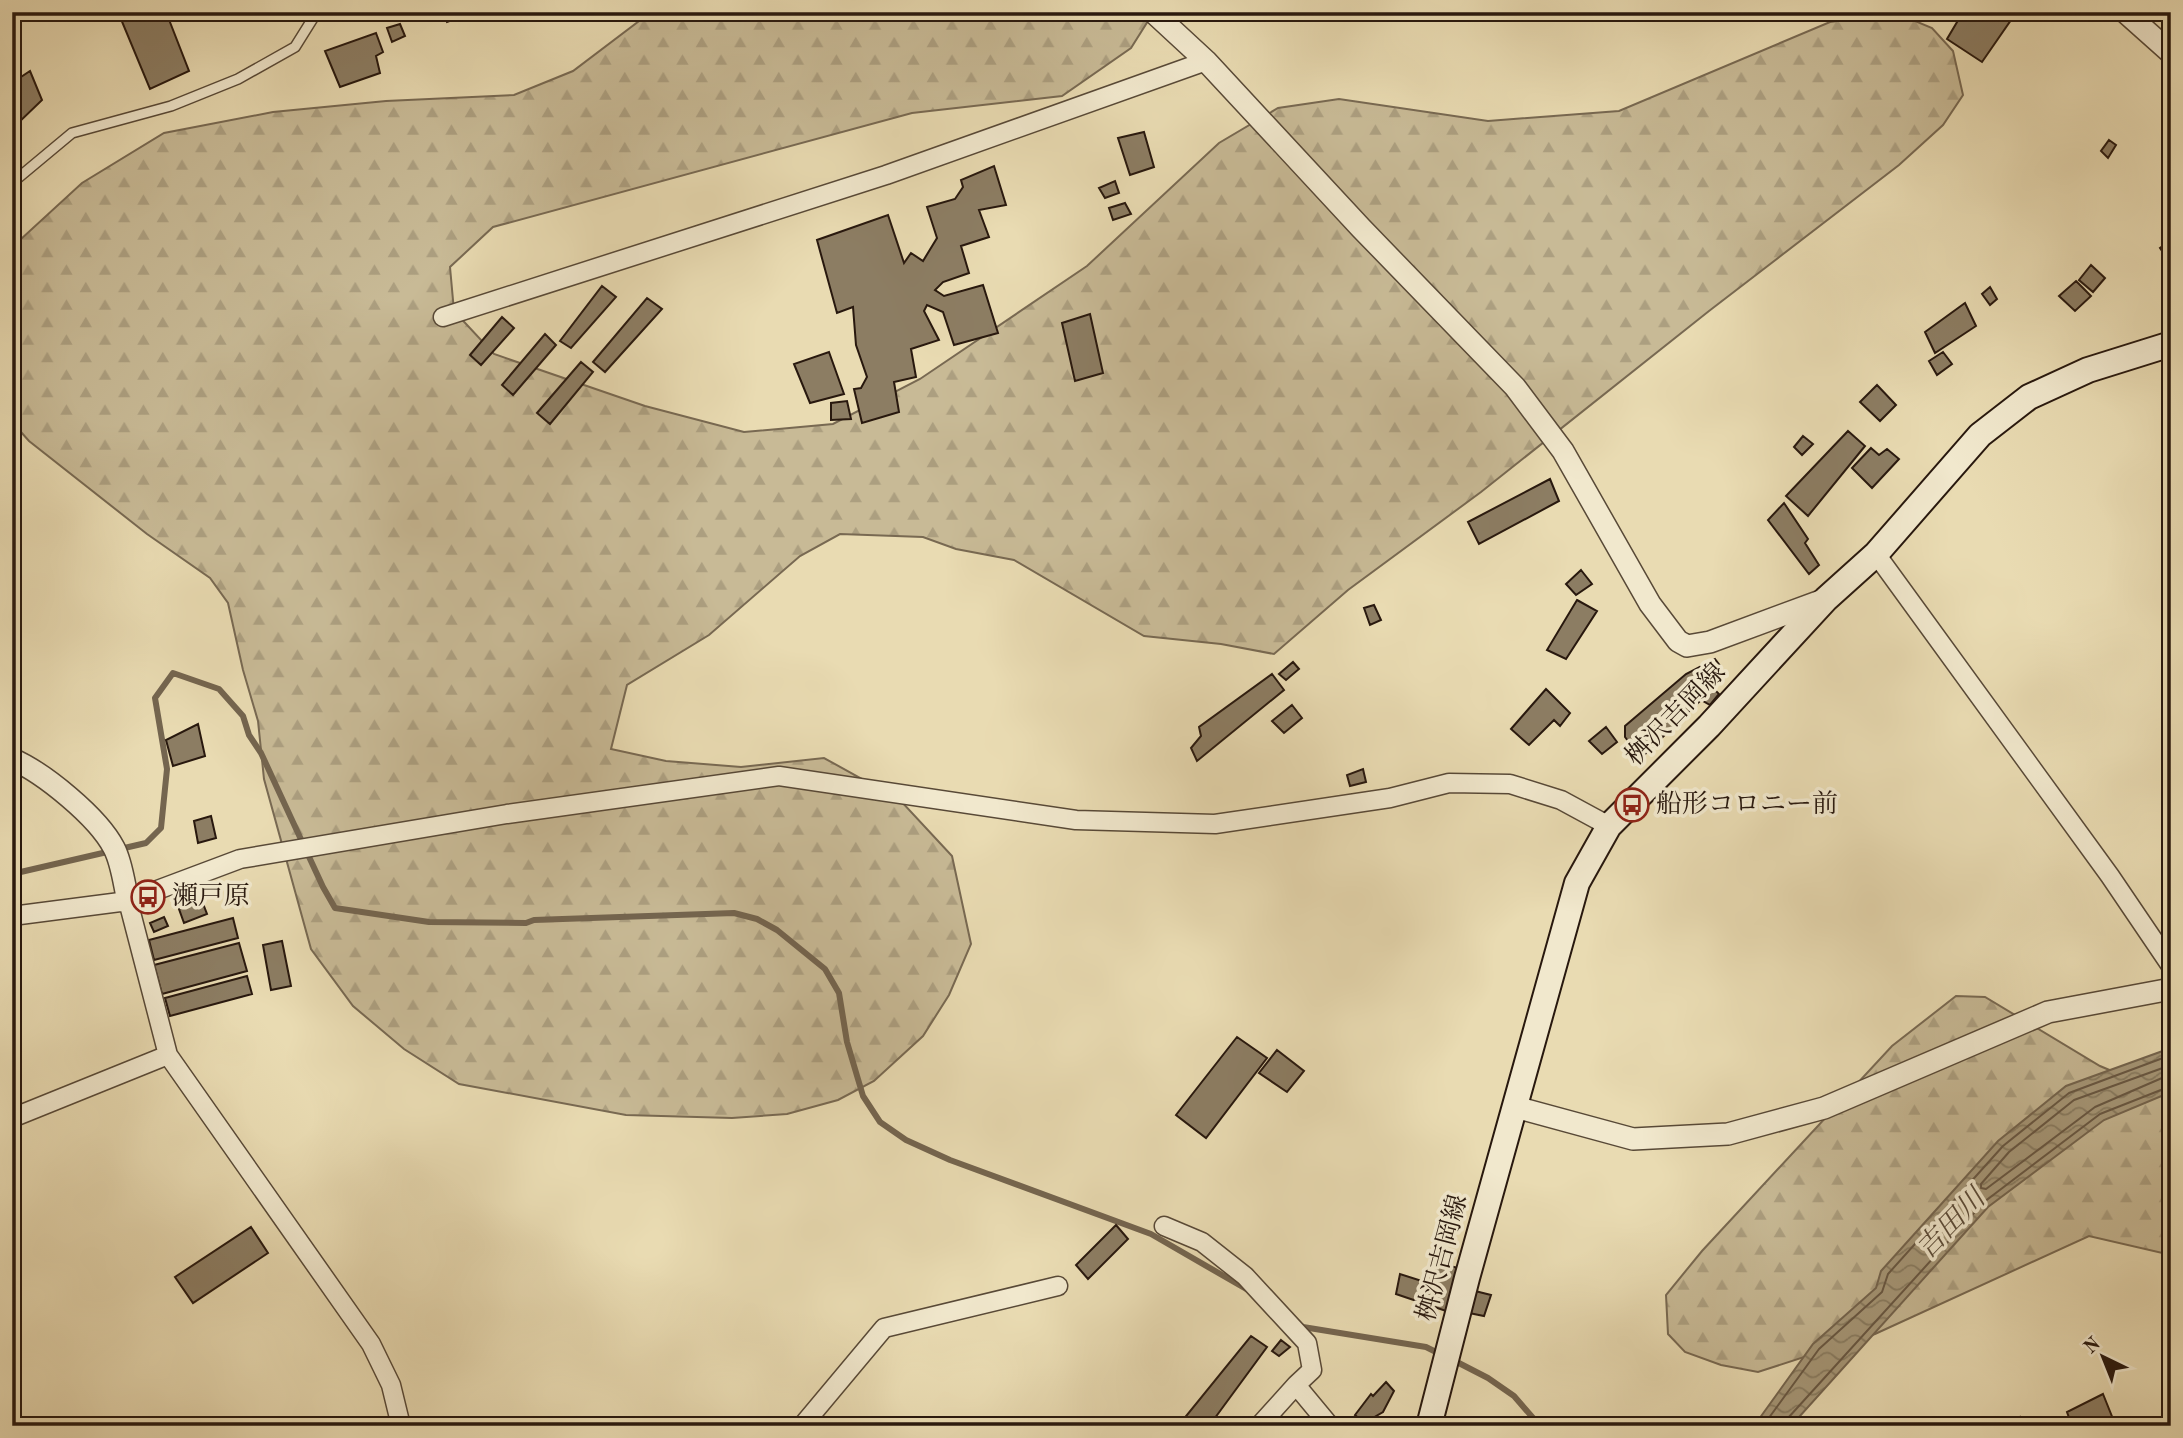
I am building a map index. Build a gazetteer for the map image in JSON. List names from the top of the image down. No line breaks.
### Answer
{"streets":{"main road":["桝沢吉岡線"]},"water":["吉田川"],"places":{"bus stop":["船形コロニー前","瀬戸原"]},"north":"top left"}
